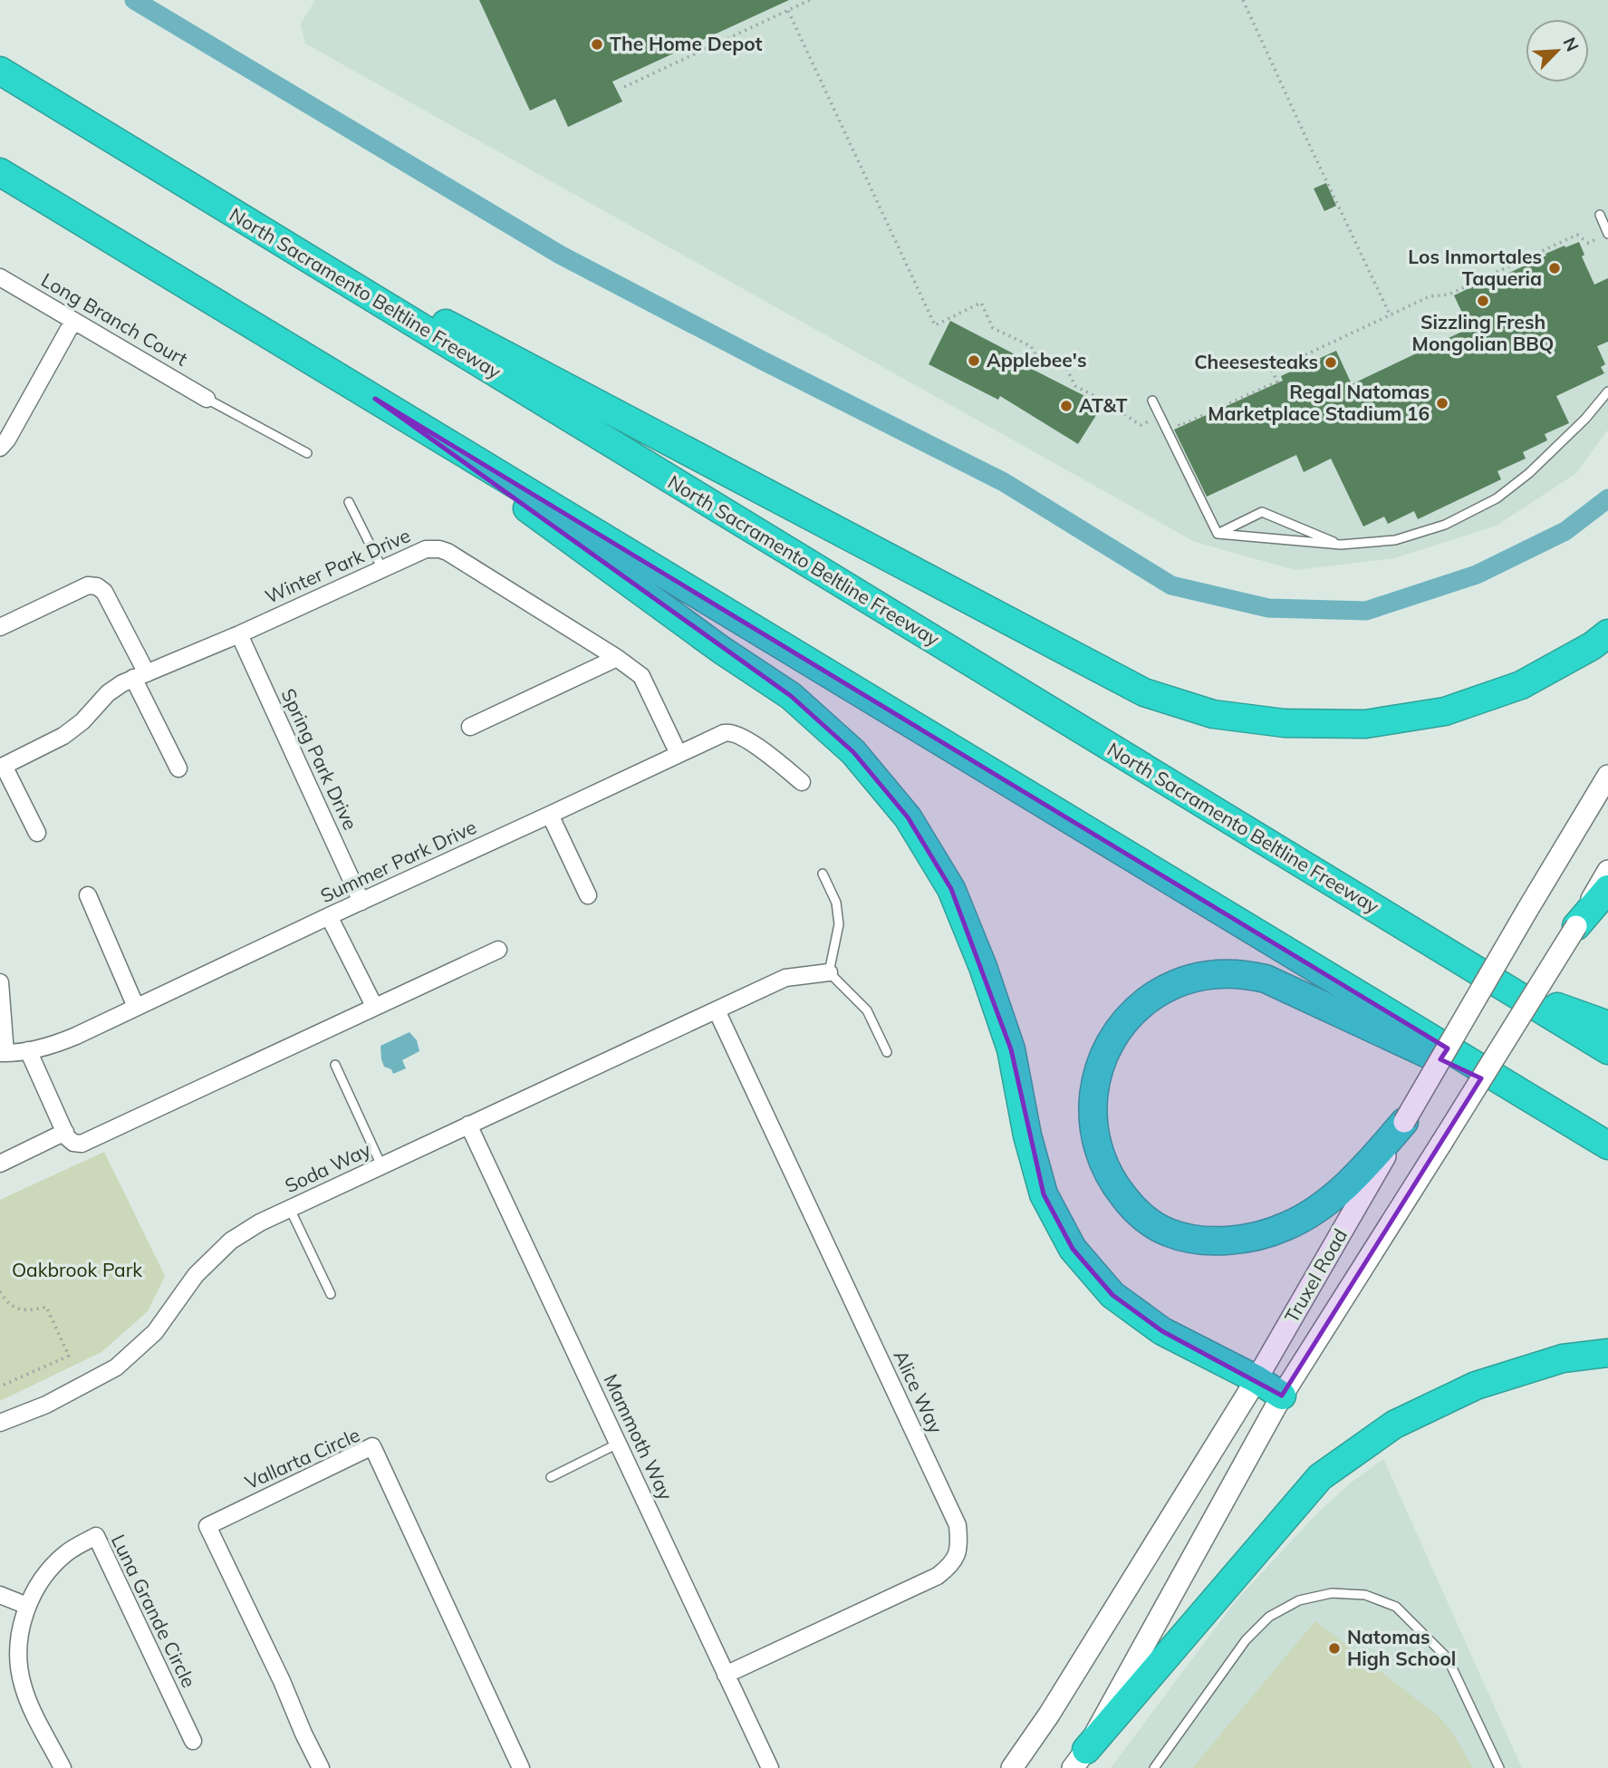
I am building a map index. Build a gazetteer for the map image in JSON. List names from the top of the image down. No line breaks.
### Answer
{"streets":{"highway":["North Sacramento Beltline Freeway"],"main road":["Truxel Road"],"street":["Long Branch Court","Winter Park Drive","Spring Park Drive","Summer Park Drive","Soda Way","Alice Way","Mammoth Way","Vallarta Circle","Luna Grande Circle"]},"crossings":[["Winter Park Drive","Spring Park Drive"],["Winter Park Drive","Summer Park Drive"],["Spring Park Drive","Summer Park Drive"],["Soda Way","Alice Way"],["Soda Way","Mammoth Way"],["Alice Way","Mammoth Way"]],"parks":["Oakbrook Park"],"places":["The Home Depot","Los Inmortales Taqueria","Sizzling Fresh Mongolian BBQ","Applebee's","Cheesesteaks","Regal Natomas Marketplace Stadium 16","AT&T","Natomas High School"],"north":"top right"}
